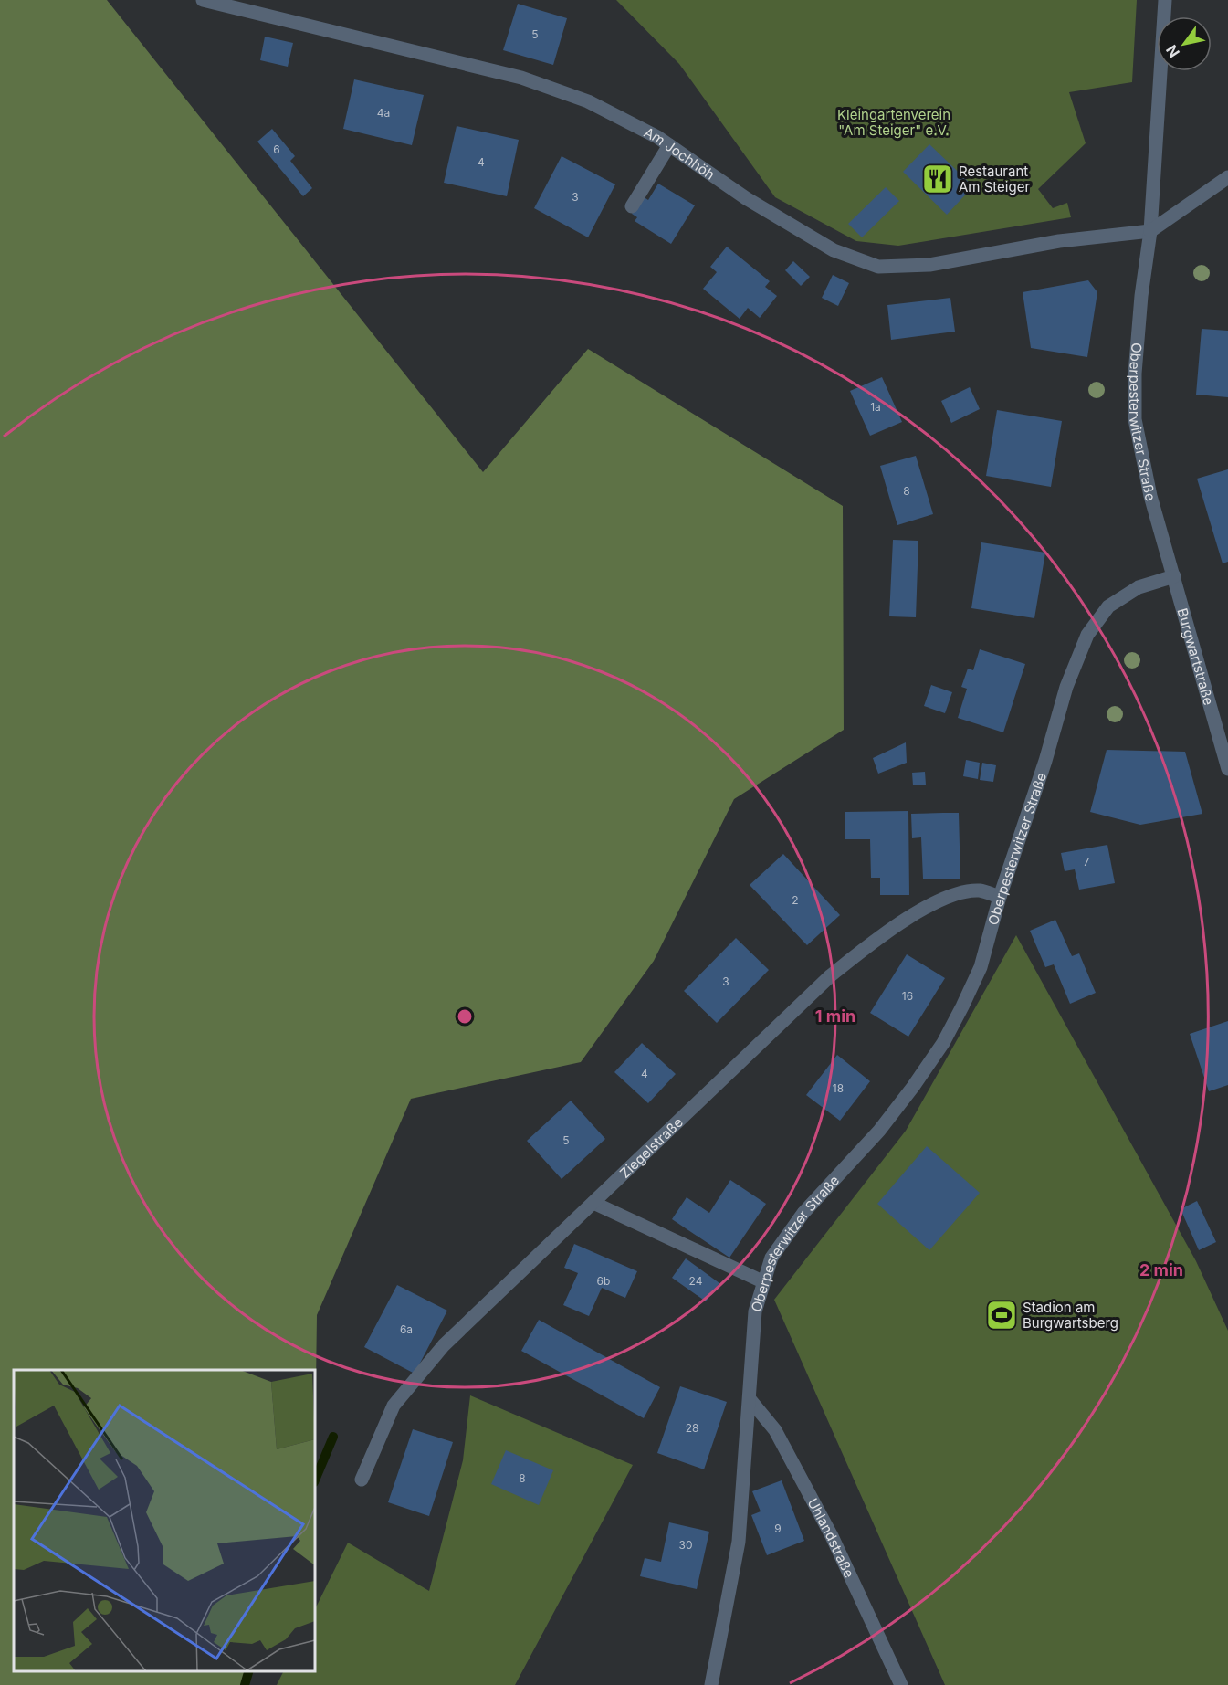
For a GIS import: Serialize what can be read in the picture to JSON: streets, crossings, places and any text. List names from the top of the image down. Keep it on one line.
{"streets":{"street":["Am Jochhöh","Oberpesterwitzer Straße","Burgwartstraße","Ziegelstraße","Uhlandstraße"]},"crossings":[["Am Jochhöh","Oberpesterwitzer Straße"],["Oberpesterwitzer Straße","Burgwartstraße"],["Oberpesterwitzer Straße","Ziegelstraße"],["Oberpesterwitzer Straße","Uhlandstraße"]],"parks":["Kleingartenverein \"Am Steiger\" e.V."],"places":{"restaurant":["Restaurant Am Steiger"],"sports":["Stadion am Burgwartsberg"]},"house_numbers":["5","4a","6","4","3","1a","8","7","2","3","16","4","18","5","6b","24","6a","28","8","9","30"],"north":"bottom left","rings":["1 min","2 min"]}
